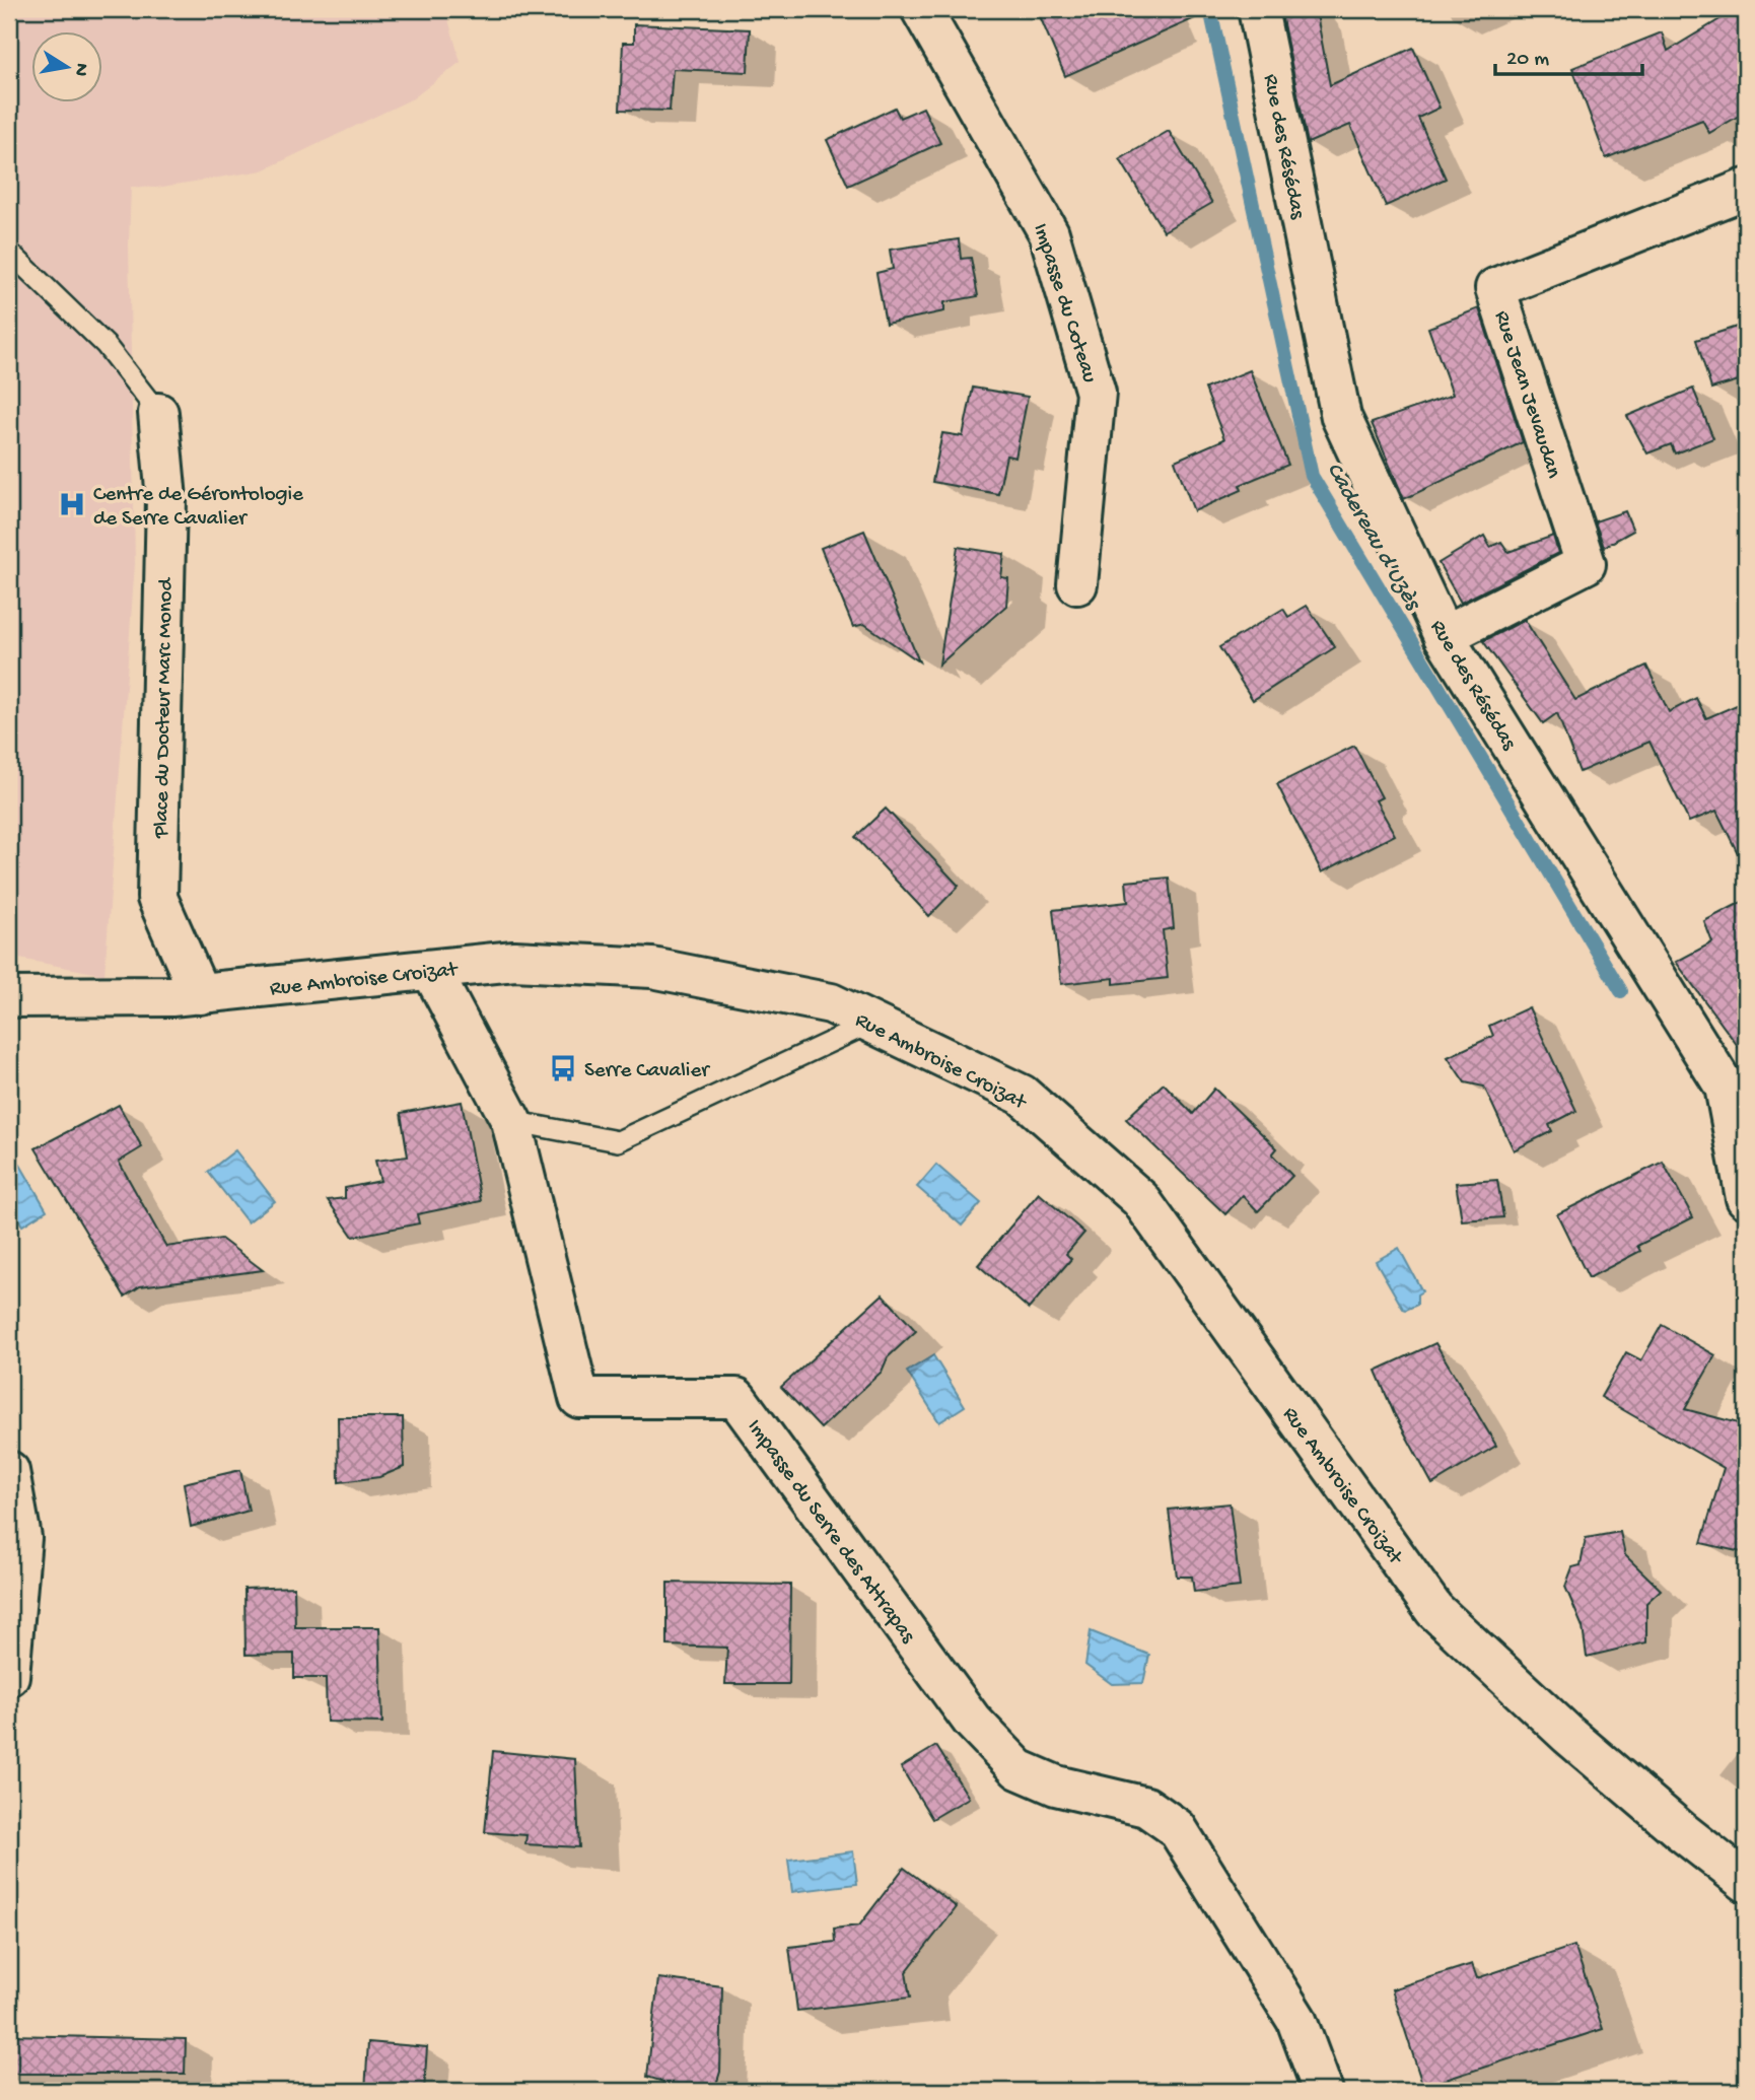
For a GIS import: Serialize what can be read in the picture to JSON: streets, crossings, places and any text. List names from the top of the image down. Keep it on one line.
{"streets":{"street":["Rue des Résédas","Impasse du Coteau","Rue Jean Jevaudan","Place du Docteur Marc Monod","Rue Ambroise Croizat","Impasse du Serre des Attrapas"]},"crossings":[["Rue des Résédas","Rue Jean Jevaudan"],["Place du Docteur Marc Monod","Rue Ambroise Croizat"],["Rue Ambroise Croizat","Impasse du Serre des Attrapas"]],"water":["Cadereau d'Uzès"],"places":{"hospital":["Centre de Gérontologie de Serre Cavalier"],"bus stop":["Serre Cavalier"]},"scale_bar":"20 m","north":"right"}
